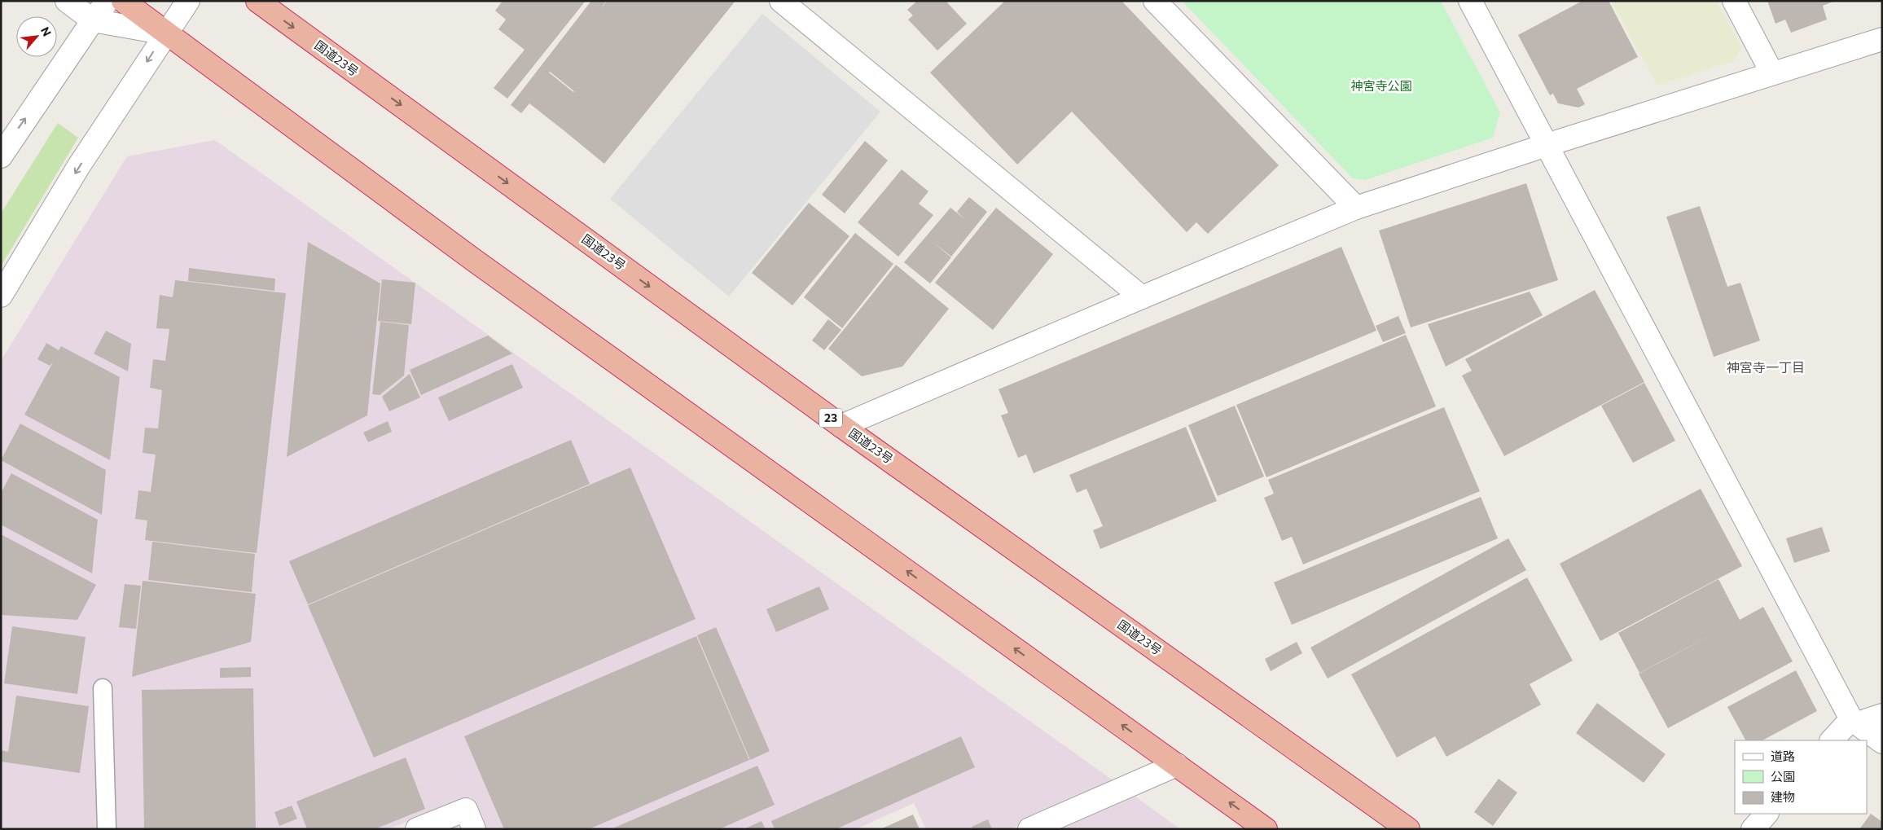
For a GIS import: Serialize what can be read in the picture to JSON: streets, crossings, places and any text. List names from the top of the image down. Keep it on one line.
{"streets":{"highway":["国道23号","23"]},"districts":["神宮寺一丁目"],"parks":["神宮寺公園"],"legend":["道路","公園","建物"],"north":"top right"}
